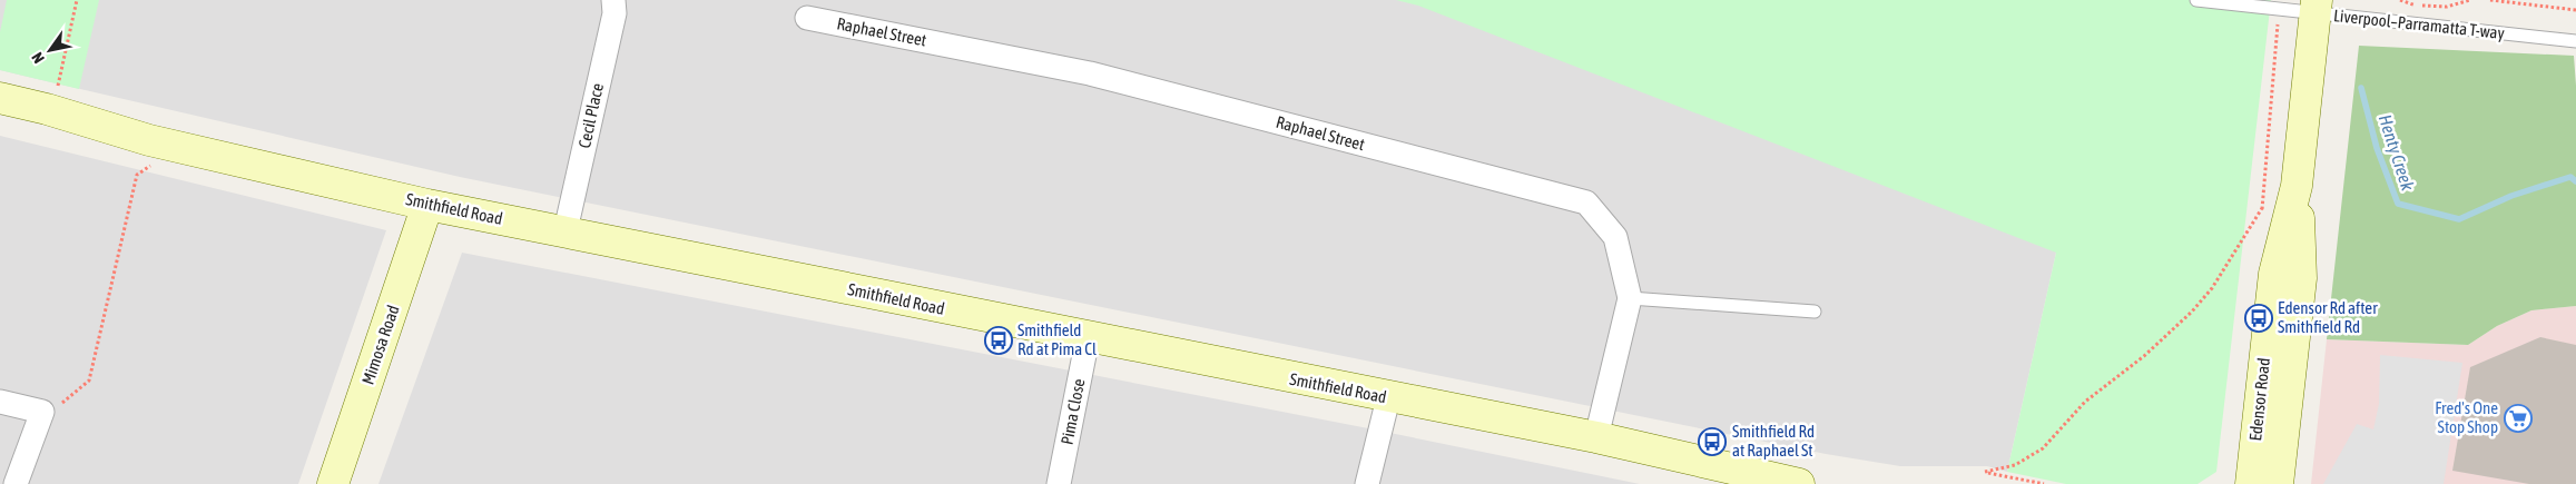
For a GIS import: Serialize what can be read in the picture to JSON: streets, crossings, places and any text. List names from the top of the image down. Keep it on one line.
{"streets":{"main road":["Smithfield Road","Mimosa Road","Edensor Road"],"street":["Raphael Street","Cecil Place","Pima Close"],"lane":["Liverpool–Parramatta T-way"]},"crossings":[["Liverpool–Parramatta T-way","Edensor Road"],["Raphael Street","Smithfield Road"],["Cecil Place","Smithfield Road"],["Smithfield Road","Mimosa Road"],["Smithfield Road","Pima Close"]],"water":["Henty Creek"],"places":{"bus stop":["Edensor Rd after Smithfield Rd","Smithfield Rd at Pima Cl","Smithfield Rd at Raphael St"],"supermarket":["Fred's One Stop Shop"]},"north":"bottom left"}
